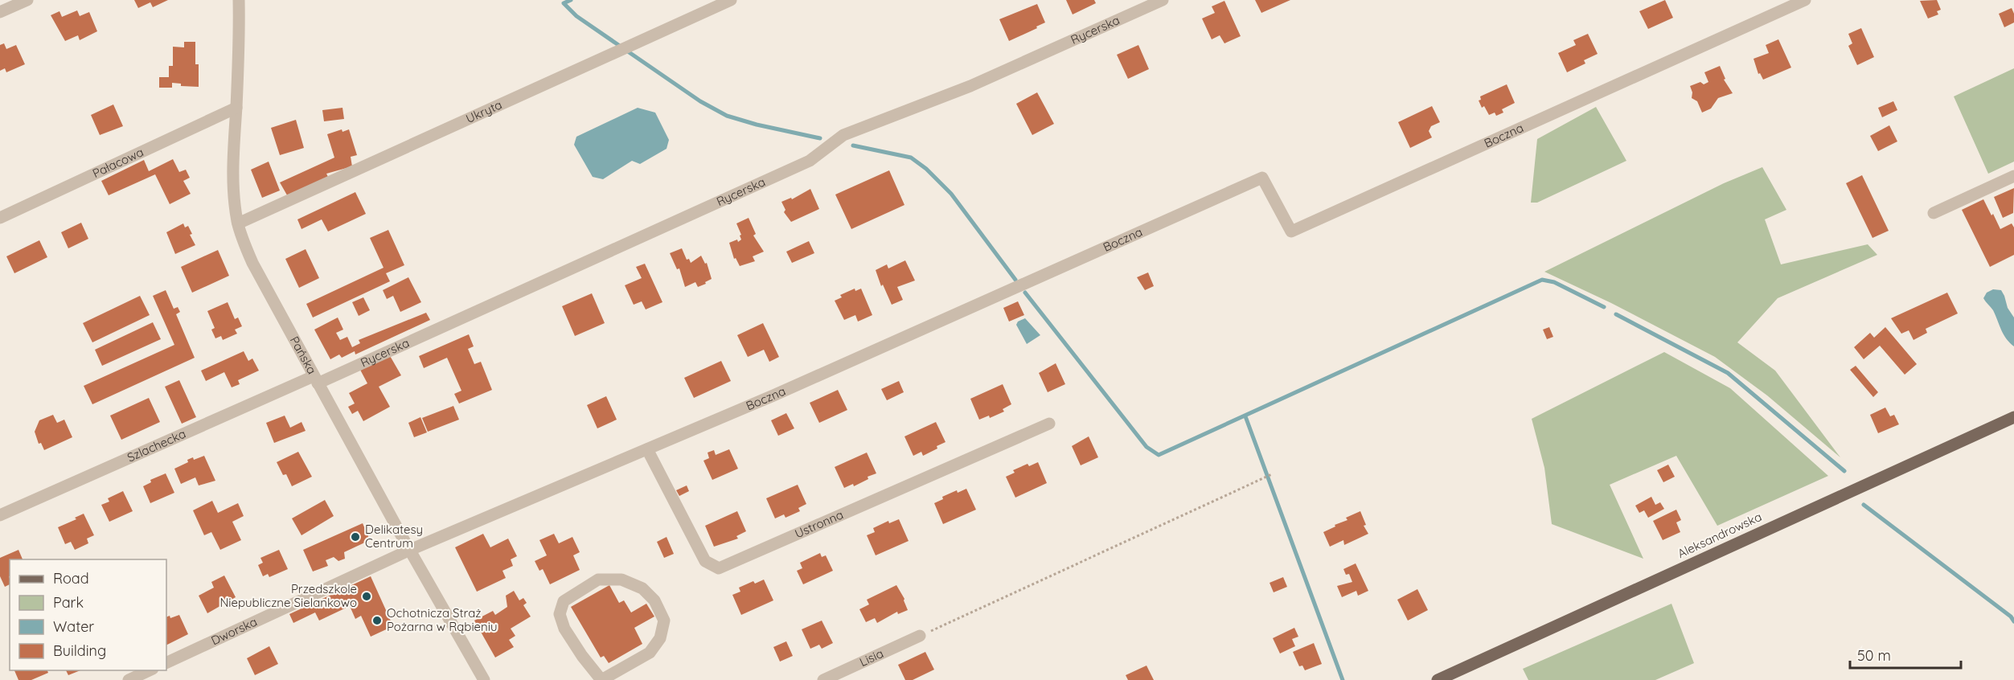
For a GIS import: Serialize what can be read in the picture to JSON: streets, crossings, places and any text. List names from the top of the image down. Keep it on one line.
{"streets":{"main road":["Aleksandrowska"],"street":["Rycerska","Ukryta","Boczna","Pałacowa","Pańska","Szlachecka","Ustronna","Dworska","Lisia"]},"crossings":[["Rycerska","Pańska"],["Rycerska","Szlachecka"],["Ukryta","Pańska"],["Boczna","Pańska"],["Boczna","Ustronna"],["Boczna","Dworska"],["Pałacowa","Pańska"],["Pańska","Szlachecka"],["Pańska","Dworska"]],"places":["Delikatesy Centrum","Przedszkole Niepubliczne Sielankowo","Ochotnicza Straż Pożarna w Rąbieniu"],"legend":["Road","Park","Water","Building"],"scale_bar":"50 m"}
